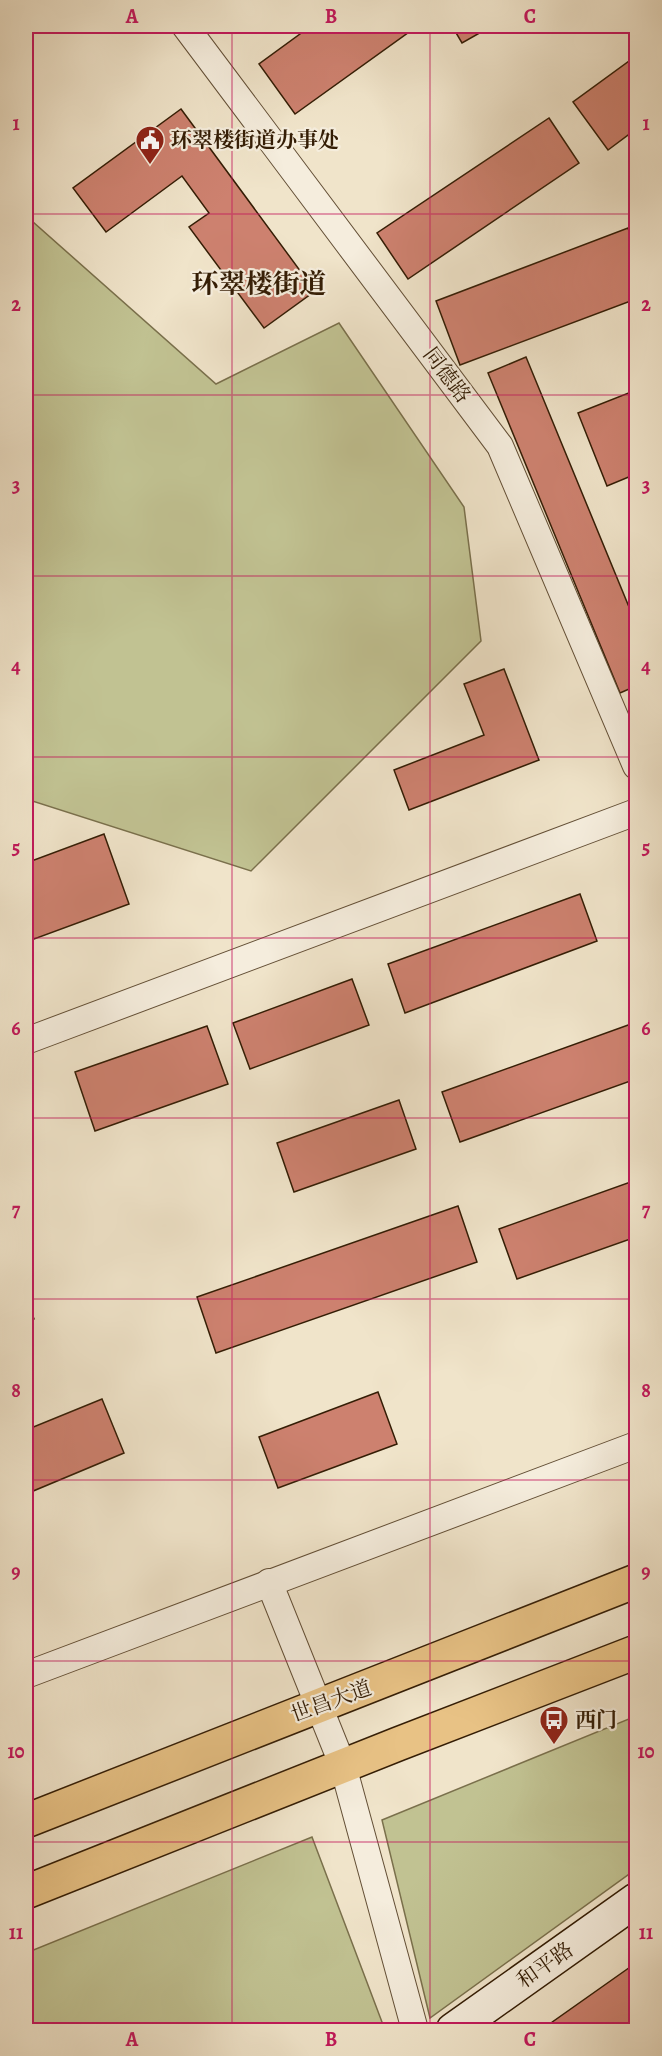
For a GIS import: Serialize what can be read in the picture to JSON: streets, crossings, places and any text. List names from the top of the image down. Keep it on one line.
{"streets":{"main road":["世昌大道"],"street":["同德路","和平路"]},"districts":["环翠楼街道"],"places":{"public building":["环翠楼街道办事处"],"bus stop":["西门"]},"grid":{"columns":["A","B","C"],"rows":["1","2","3","4","5","6","7","8","9","10","11"]}}
